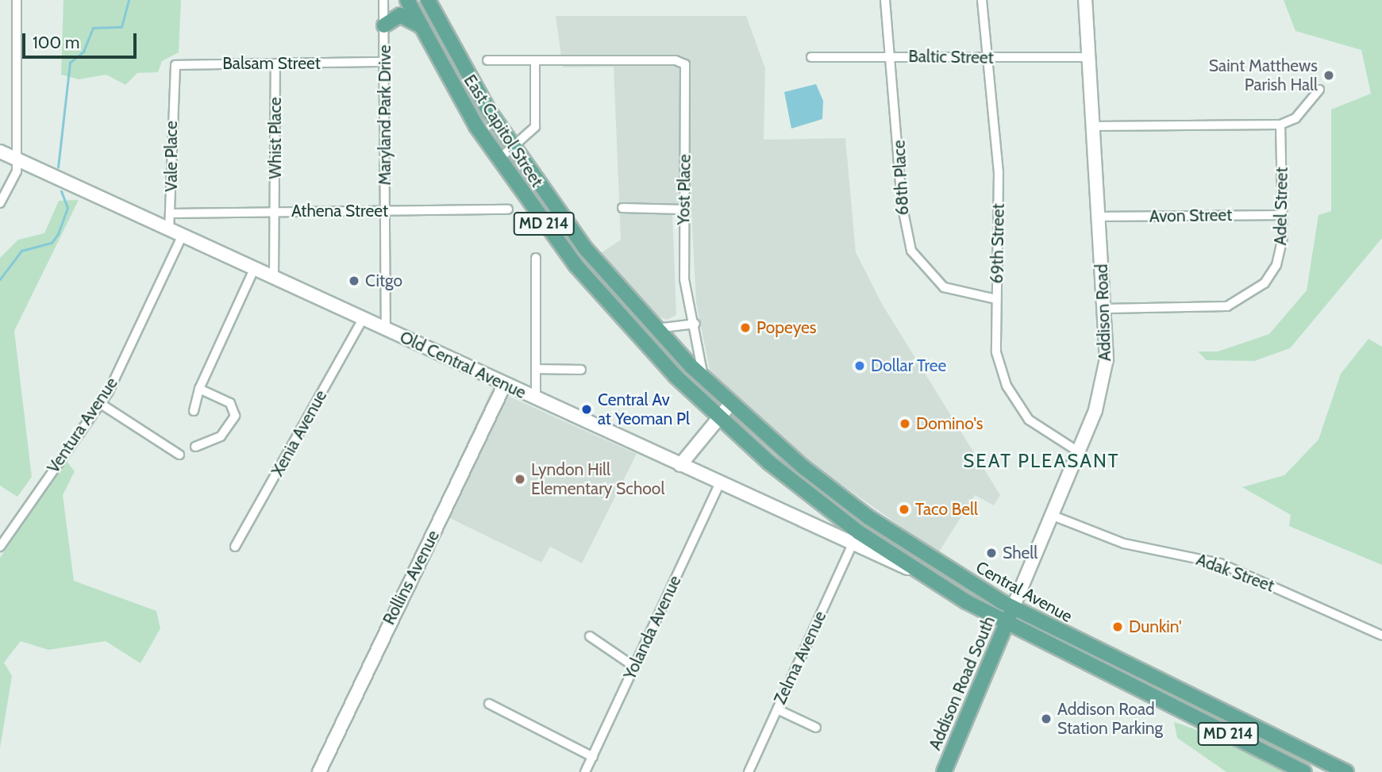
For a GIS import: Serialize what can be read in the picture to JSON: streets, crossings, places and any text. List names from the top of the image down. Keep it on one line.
{"streets":{"main road":["East Capitol Street","MD 214","Addison Road","Old Central Avenue","Rollins Avenue","Central Avenue","Addison Road South"],"street":["Baltic Street","Balsam Street","Maryland Park Drive","Whist Place","Vale Place","68th Place","Yost Place","Adel Street","Athena Street","Avon Street","69th Street","Ventura Avenue","Xenia Avenue","Adak Street","Yolanda Avenue","Zelma Avenue"]},"crossings":[["Baltic Street","68th Place"],["Baltic Street","69th Street"],["Baltic Street","Addison Road"],["Balsam Street","Maryland Park Drive"],["Balsam Street","Whist Place"],["Balsam Street","Vale Place"],["Maryland Park Drive","Athena Street"],["Maryland Park Drive","Old Central Avenue"],["East Capitol Street","Yost Place"],["East Capitol Street","Central Avenue"],["Whist Place","Athena Street"],["Whist Place","Old Central Avenue"],["Vale Place","Athena Street"],["Vale Place","Old Central Avenue"],["68th Place","69th Street"],["Adel Street","Avon Street"],["Adel Street","Addison Road"],["Avon Street","Addison Road"],["69th Street","Addison Road"],["Addison Road","Adak Street"],["Addison Road","Central Avenue"],["Addison Road","Addison Road South"],["Old Central Avenue","Ventura Avenue"],["Old Central Avenue","Xenia Avenue"],["Old Central Avenue","Rollins Avenue"],["Old Central Avenue","Central Avenue"],["Old Central Avenue","Yolanda Avenue"],["Old Central Avenue","Zelma Avenue"],["Central Avenue","Addison Road South"]],"districts":["SEAT PLEASANT"],"places":["Saint Matthews Parish Hall","Citgo","Popeyes","Dollar Tree","Central Av at Yeoman Pl","Domino's","Lyndon Hill Elementary School","Taco Bell","Shell","Dunkin'","Addison Road Station Parking"],"scale_bar":"100 m"}
